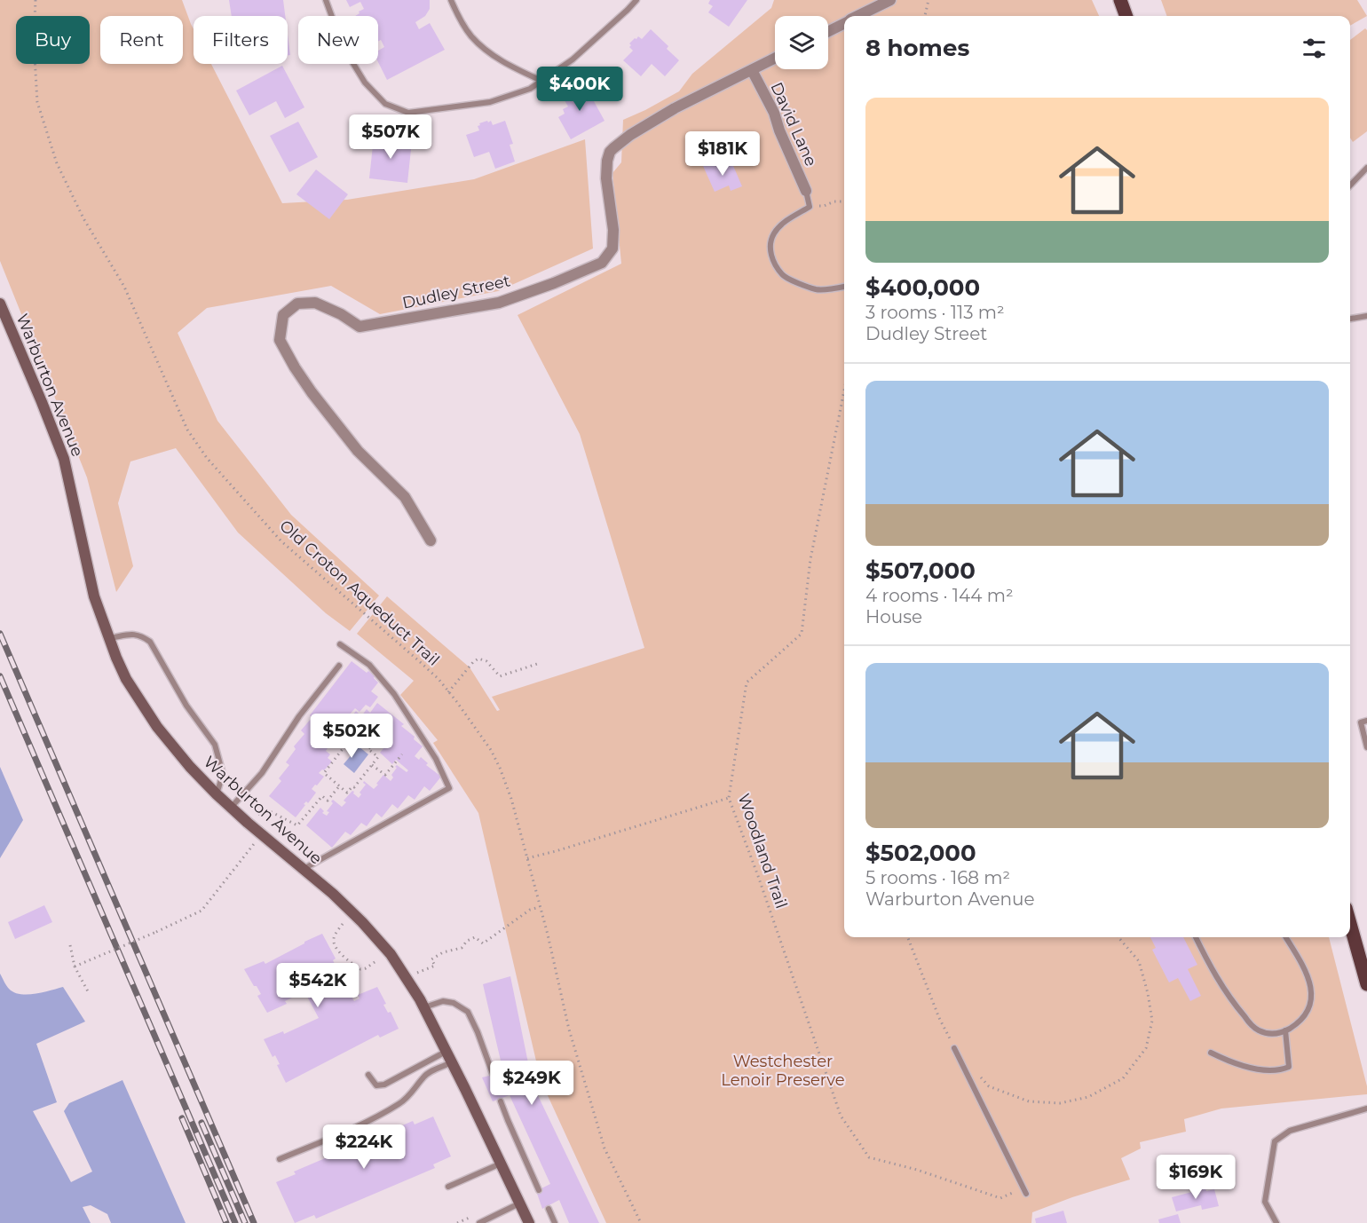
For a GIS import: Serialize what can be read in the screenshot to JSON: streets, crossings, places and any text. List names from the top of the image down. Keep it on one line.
{"streets":{"street":["David Lane","Dudley Street","Warburton Avenue"],"path":["Old Croton Aqueduct Trail","Woodland Trail"]},"crossings":[["David Lane","Dudley Street"]],"parks":["Westchester Lenoir Preserve"],"page":{"chip":["Buy","Rent","Filters","New"],"heading":"8 homes","price":["$400K","$507K","$181K","$502K","$542K","$249K","$224K","$169K"],"list":[{"name":"$400,000","note":"3 rooms · 113 m² · Dudley Street"},{"name":"$507,000","note":"4 rooms · 144 m² · House"},{"name":"$502,000","note":"5 rooms · 168 m² · Warburton Avenue"}]}}
